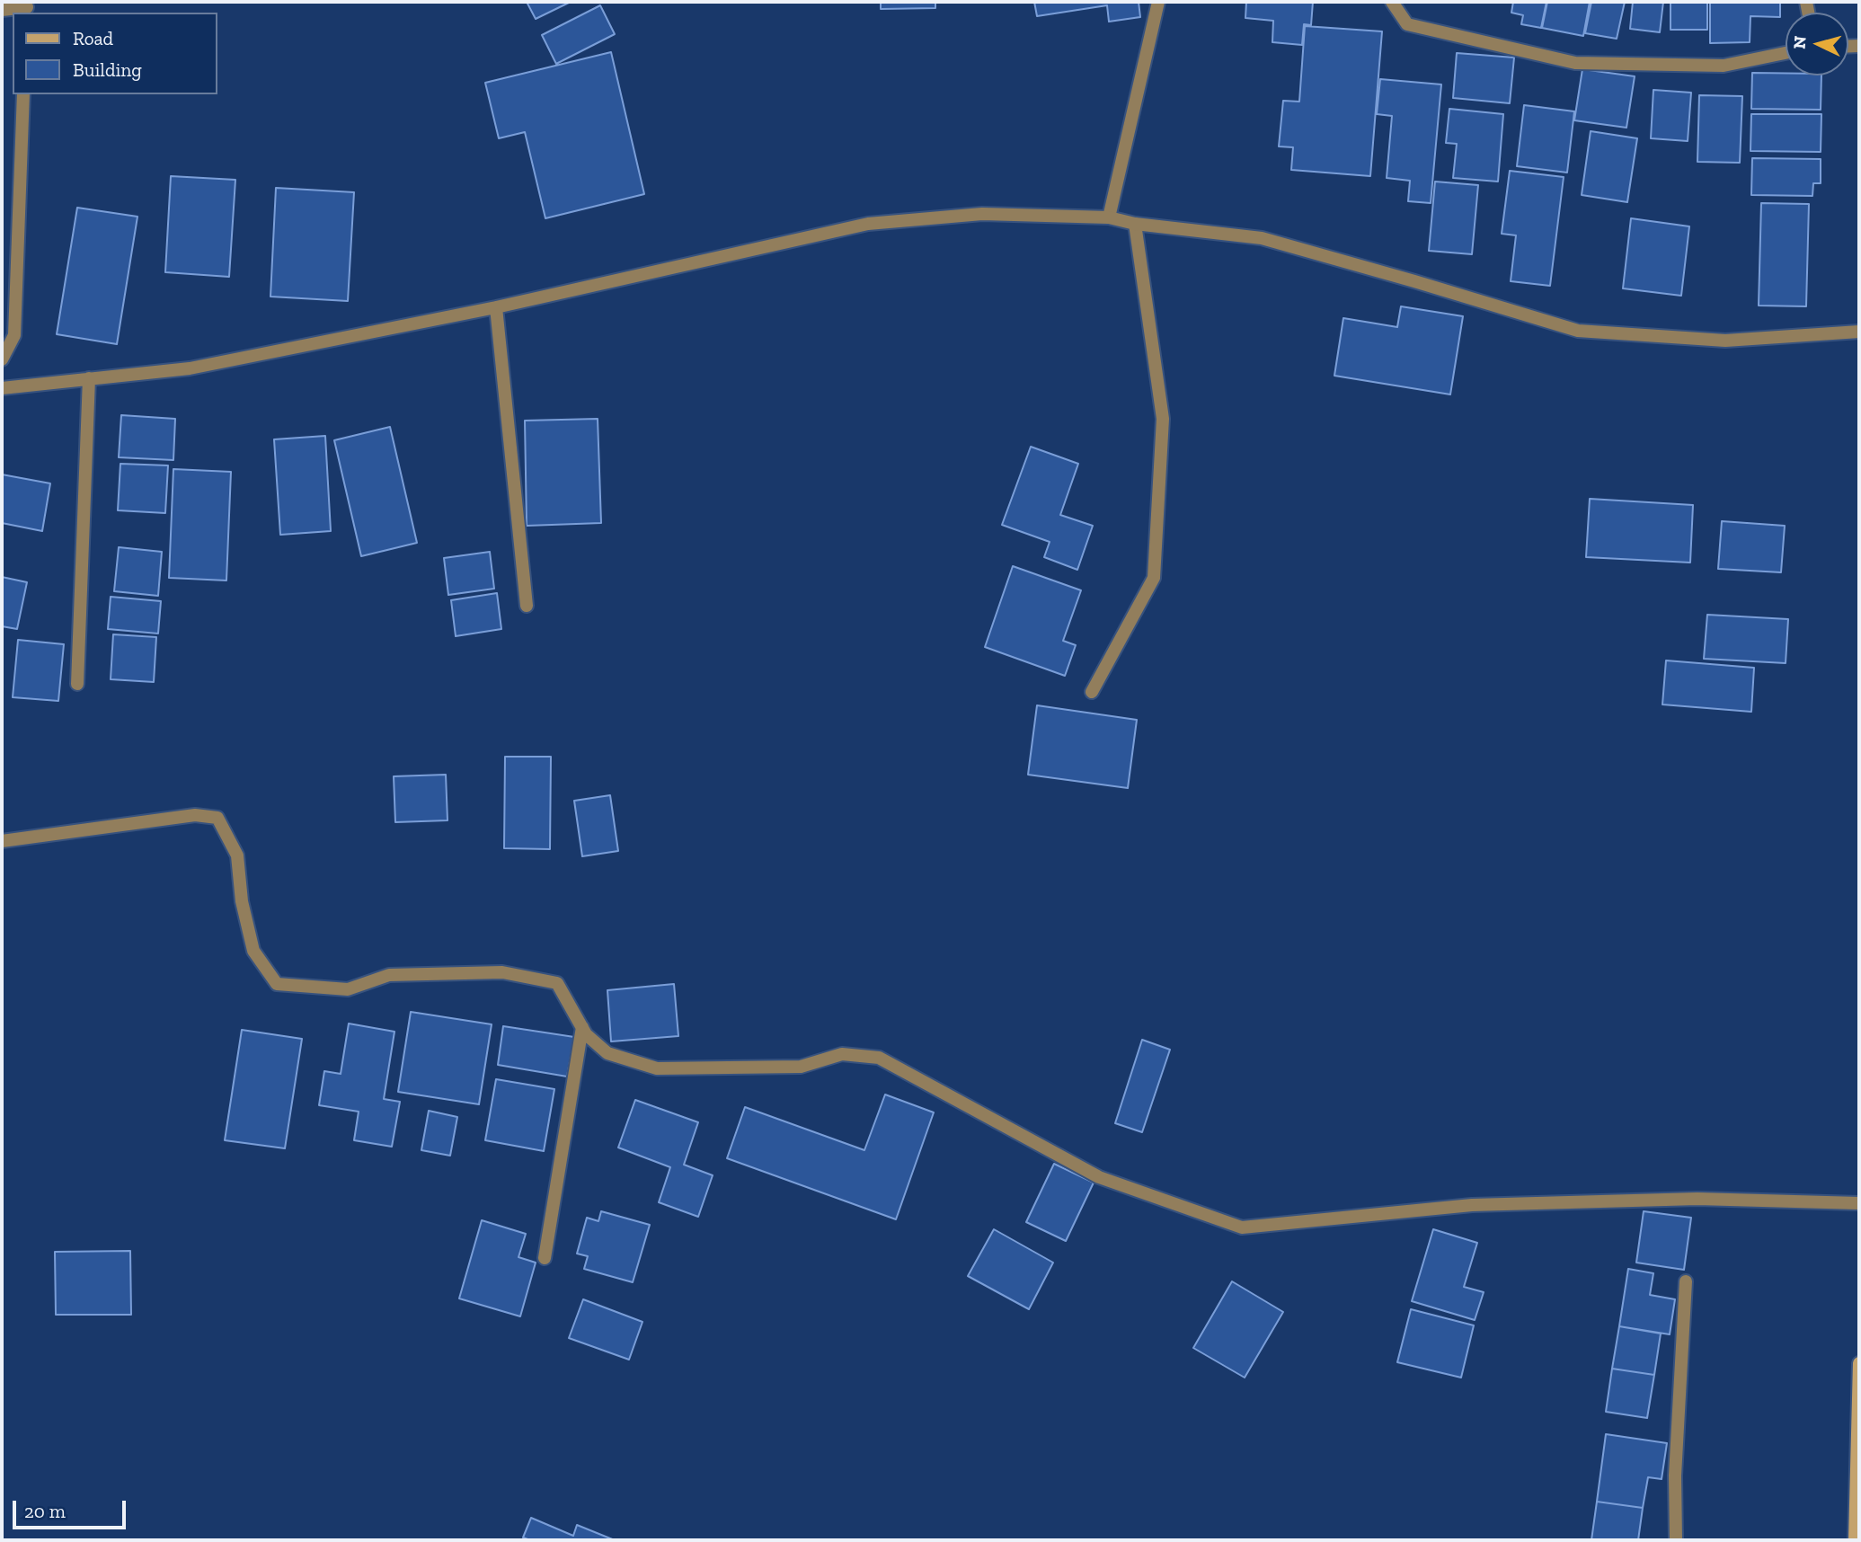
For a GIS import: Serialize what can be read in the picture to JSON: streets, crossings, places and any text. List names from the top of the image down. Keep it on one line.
{"legend":["Road","Building"],"scale_bar":"20 m","north":"left"}
